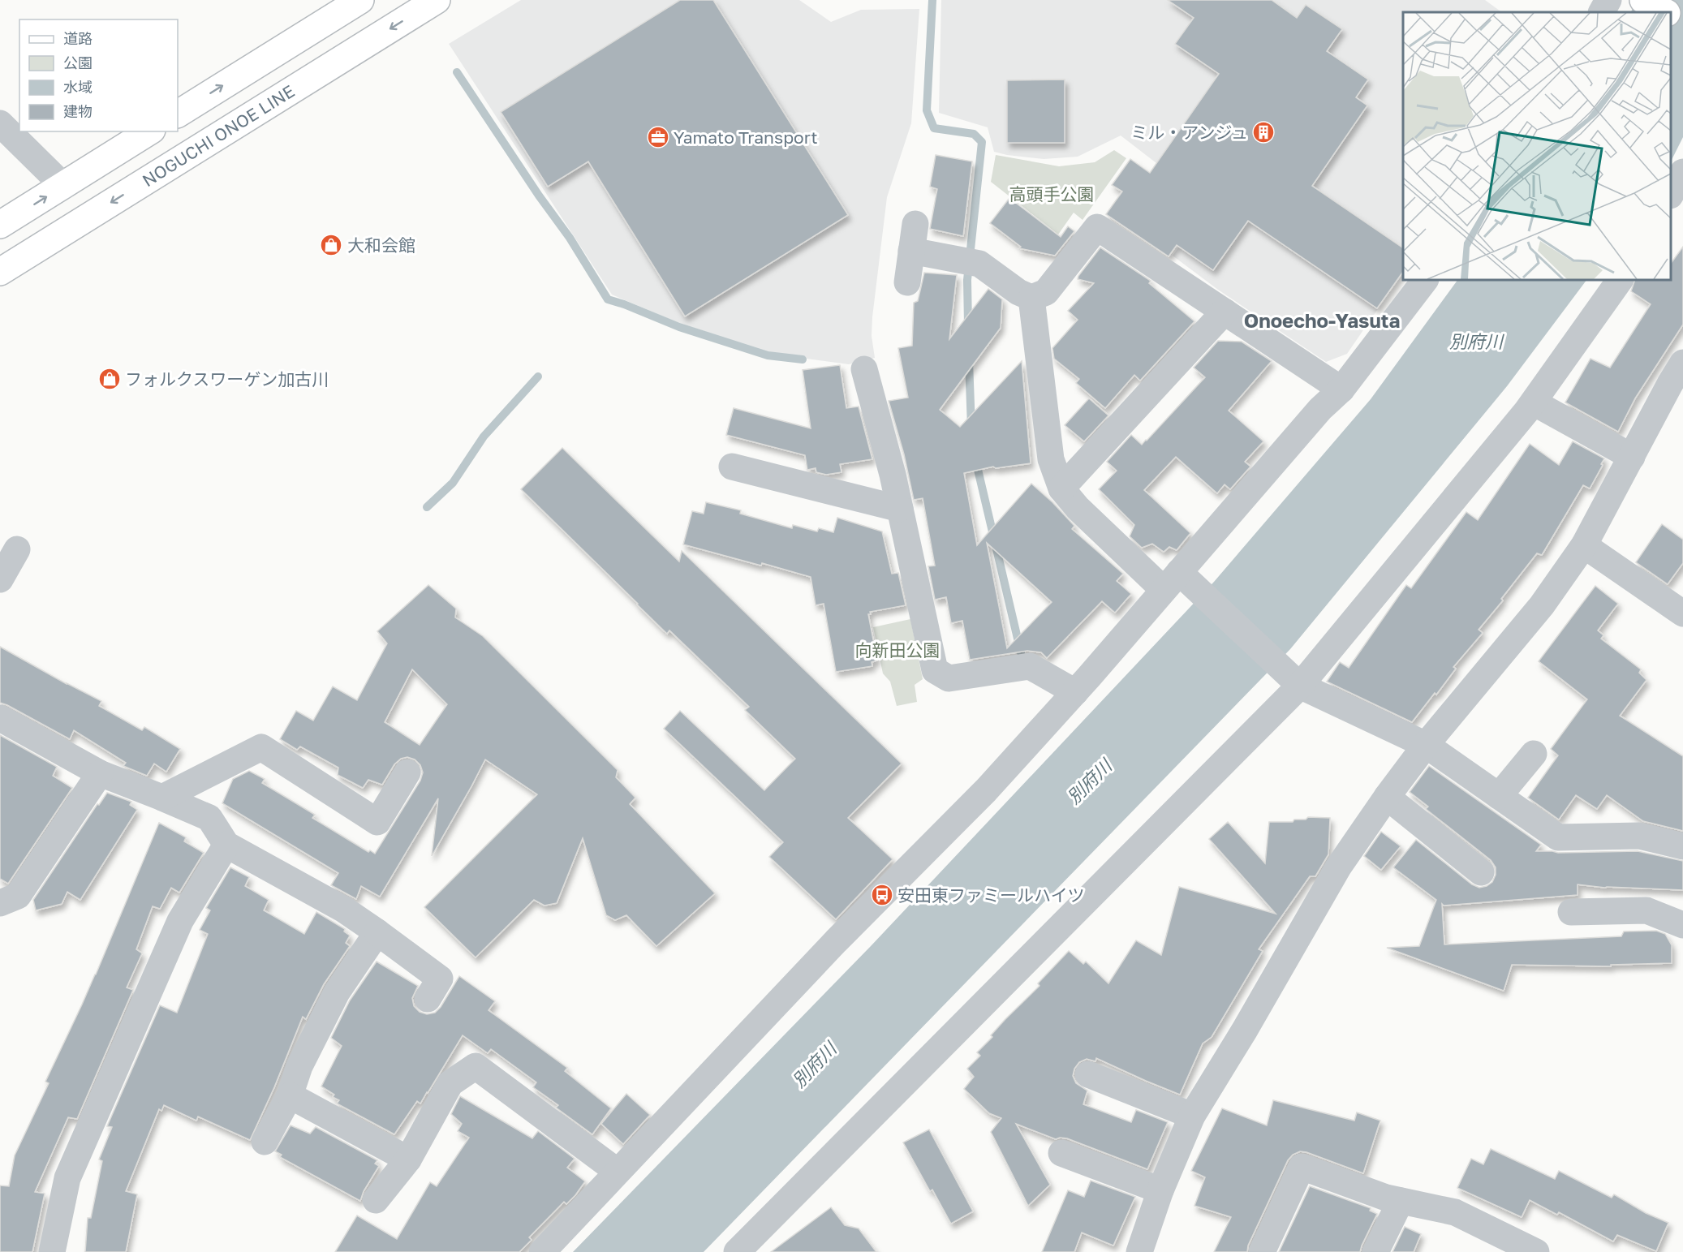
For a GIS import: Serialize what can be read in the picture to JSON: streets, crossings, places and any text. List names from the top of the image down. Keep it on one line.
{"streets":{"main road":["NOGUCHI ONOE LINE"]},"districts":["Onoecho-Yasuta"],"water":["別府川"],"parks":["高頭手公園","向新田公園"],"places":{"building":["ミル・アンジュ"],"office":["Yamato Transport"],"shop":["大和会館","フォルクスワーゲン加古川"],"bus stop":["安田東ファミールハイツ"]},"legend":["道路","公園","水域","建物"]}
